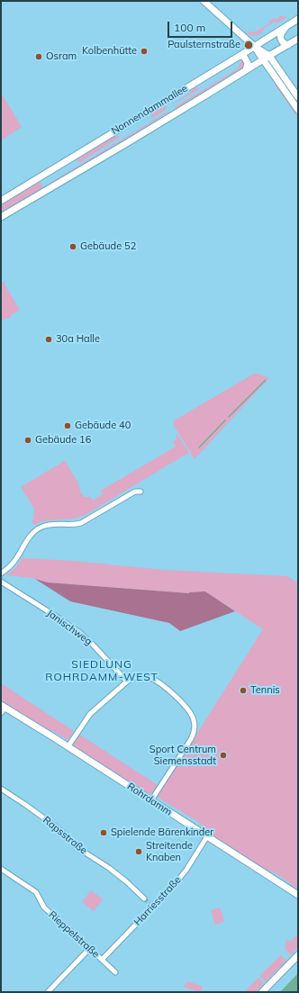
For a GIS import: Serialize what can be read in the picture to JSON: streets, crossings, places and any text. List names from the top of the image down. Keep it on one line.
{"streets":{"main road":["Nonnendammallee","Rohrdamm"],"street":["Janischweg","Rapsstraße","Harriesstraße","Rieppelstraße"]},"crossings":[["Rohrdamm","Harriesstraße"],["Harriesstraße","Rieppelstraße"]],"districts":["SIEDLUNG ROHRDAMM-WEST"],"places":["Paulsternstraße","Kolbenhütte","Osram","Gebäude 52","30a Halle","Gebäude 40","Gebäude 16","Tennis","Sport Centrum Siemensstadt","Spielende Bärenkinder","Streitende Knaben"],"scale_bar":"100 m"}
